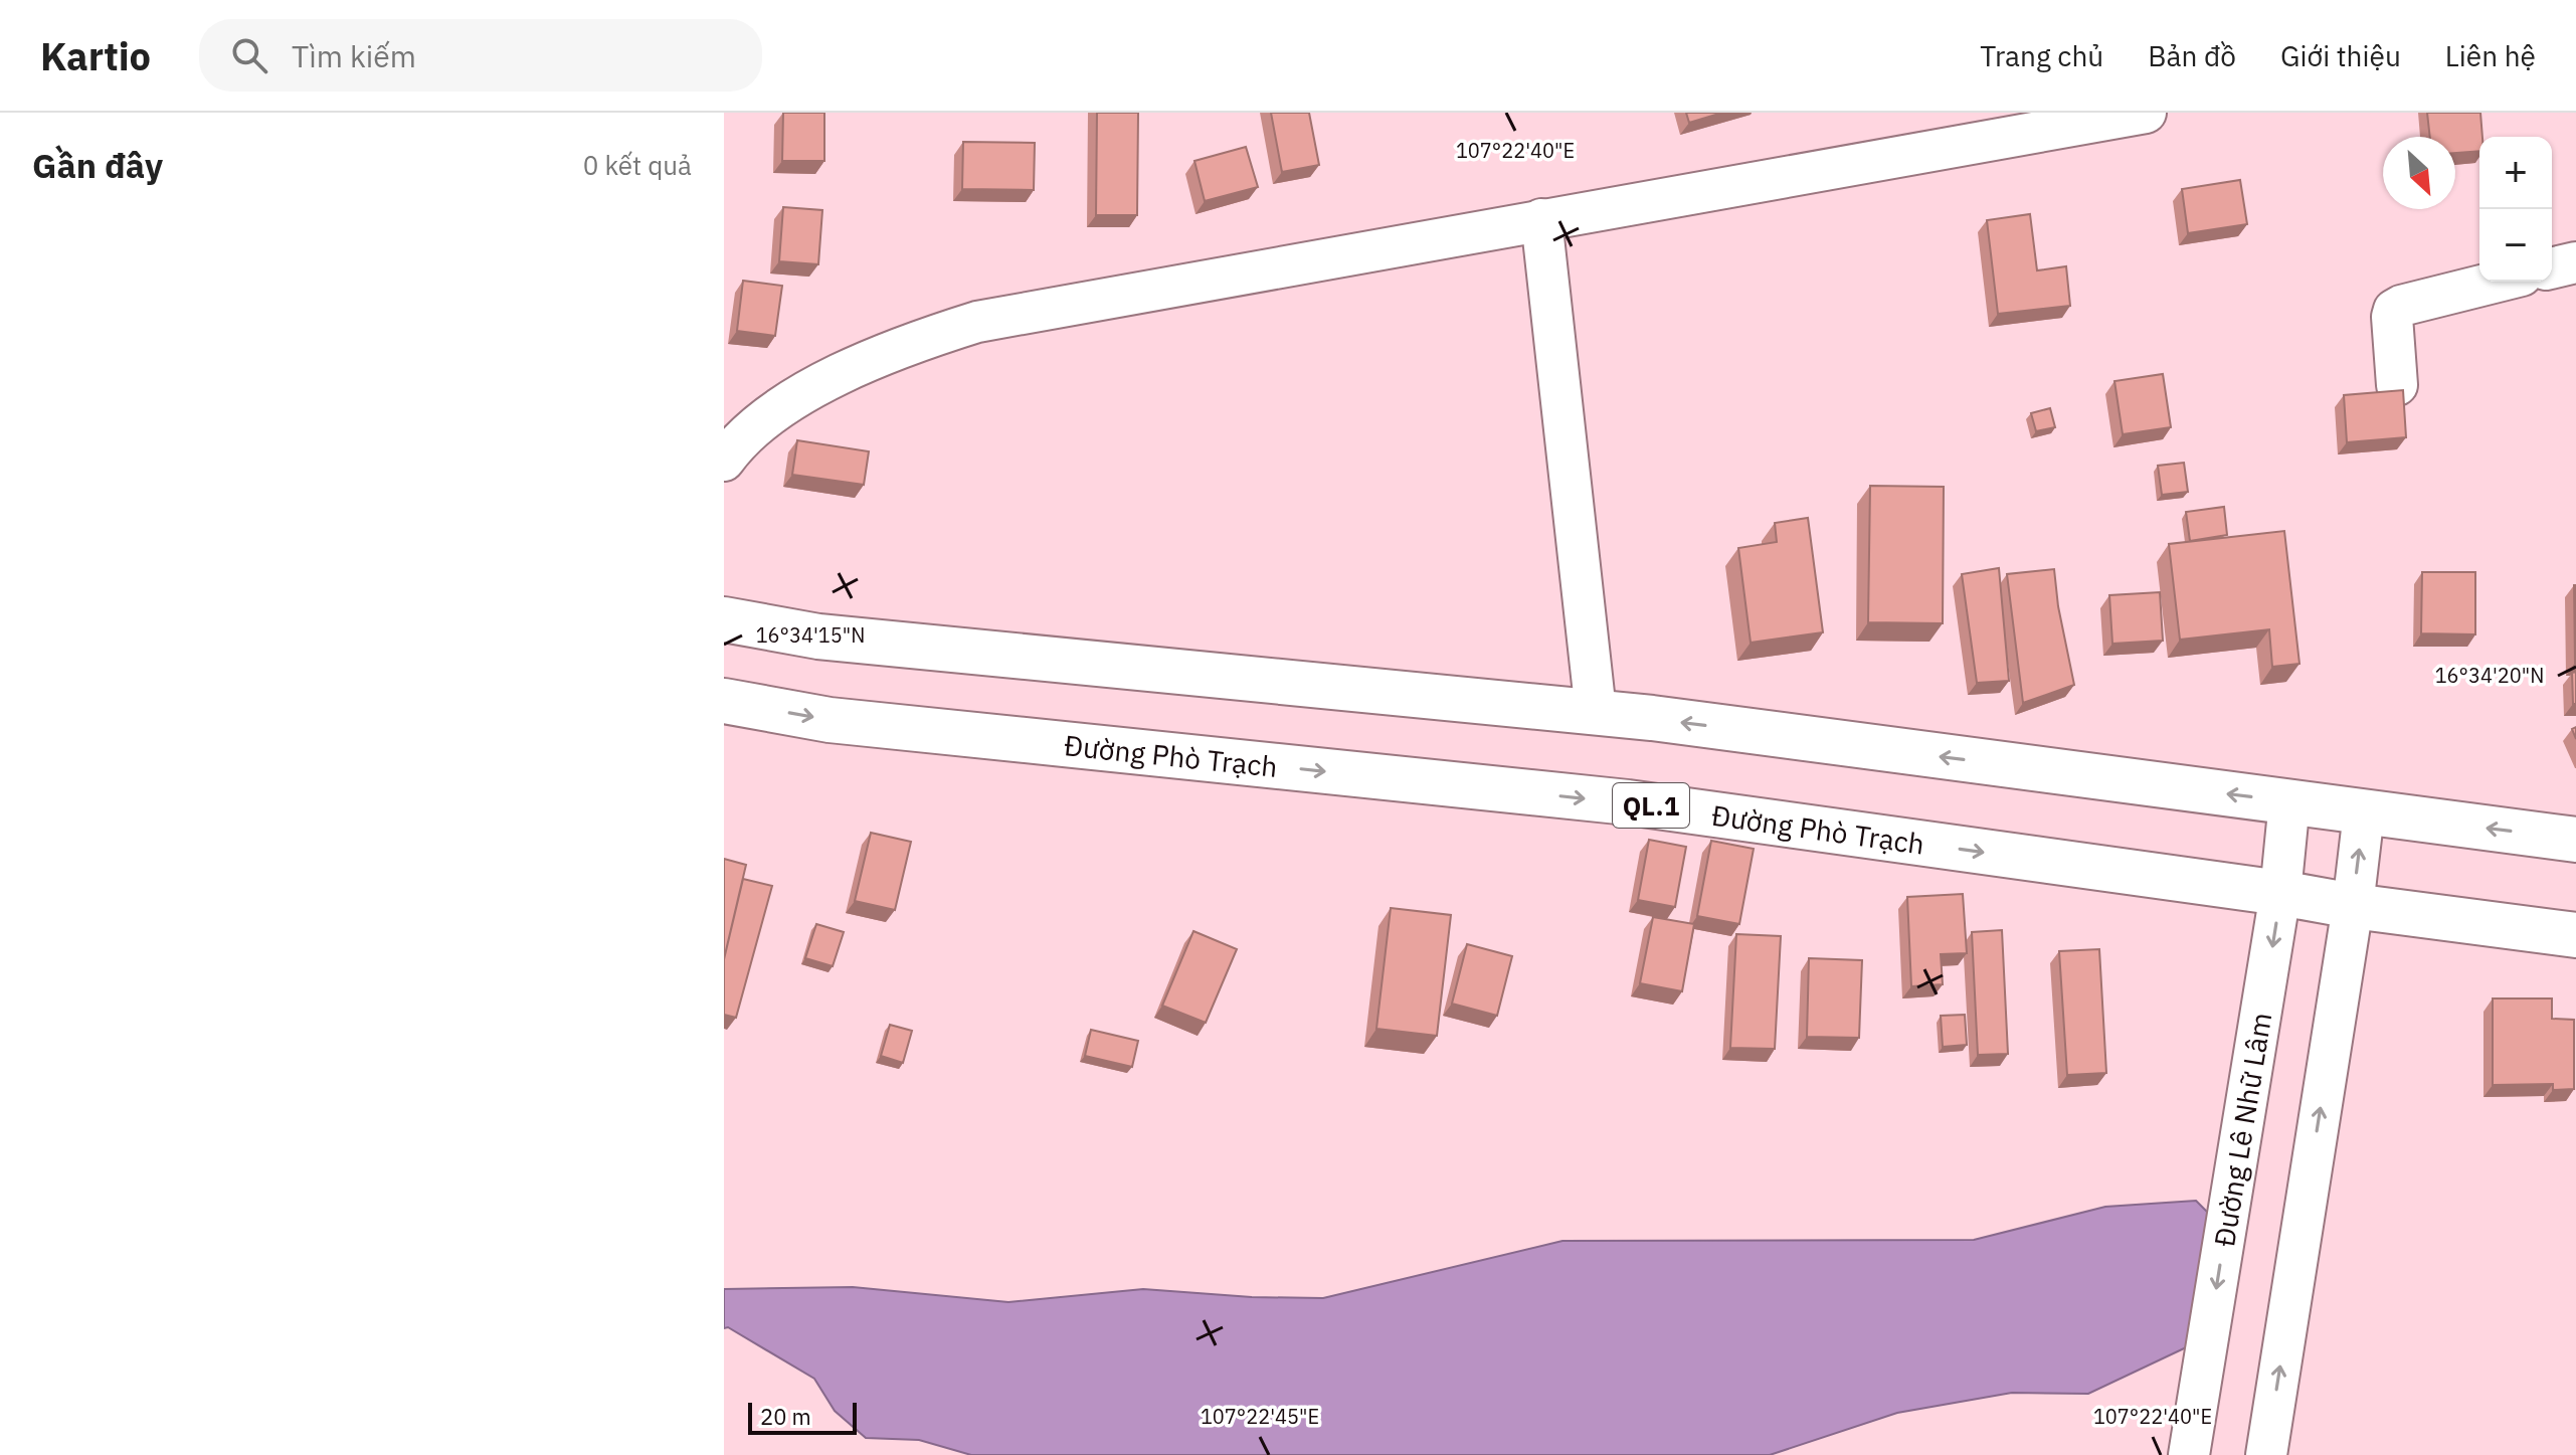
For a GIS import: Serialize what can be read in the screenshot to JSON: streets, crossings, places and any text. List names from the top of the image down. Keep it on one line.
{"streets":{"highway":["Đường Phò Trạch","QL.1"],"street":["Đường Lê Nhữ Lâm"]},"crossings":[["Đường Phò Trạch","Đường Lê Nhữ Lâm"]],"scale_bar":"20 m","north":"bottom right","page":{"header":"Kartio","search":"Tìm kiếm","nav":["Trang chủ","Bản đồ","Giới thiệu","Liên hệ"],"heading":["Gần đây","0 kết quả"],"map_buttons":["+","−"],"scale":"20 m"},"coordinates":["107°22'40\"E","16°34'15\"N","16°34'20\"N","107°22'45\"E"]}
